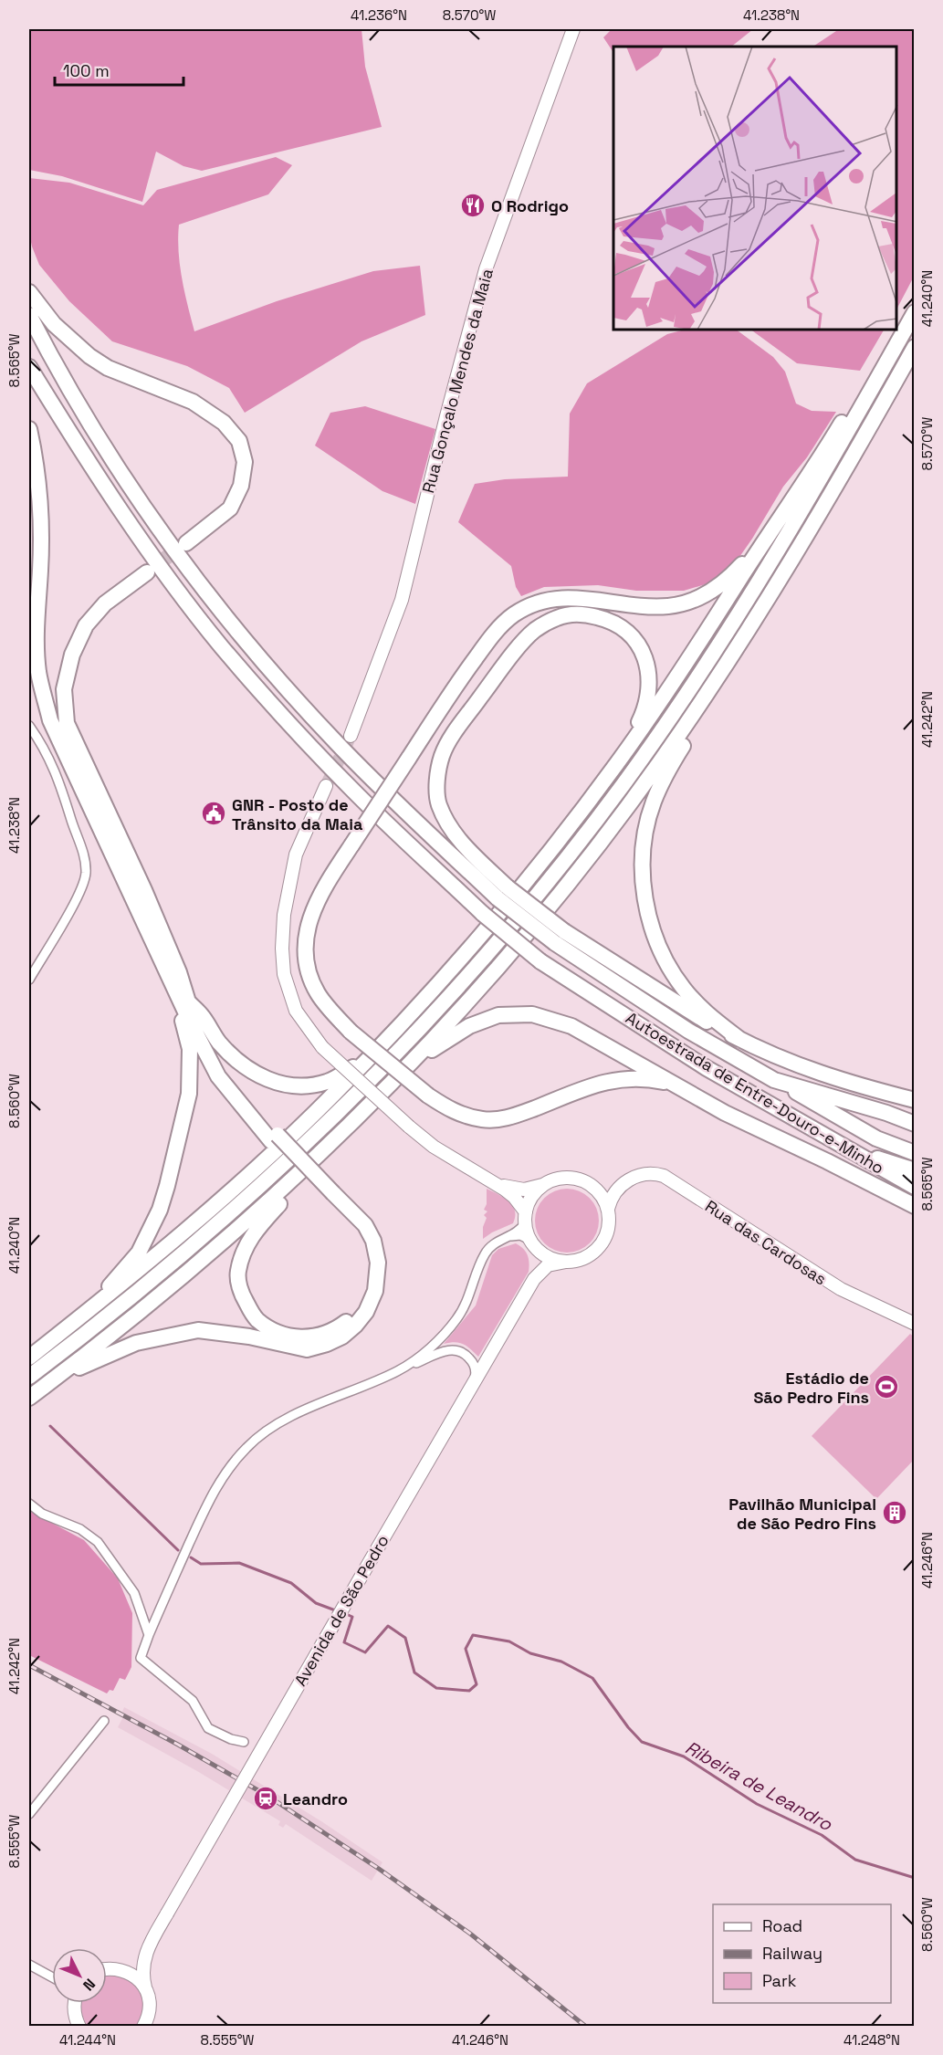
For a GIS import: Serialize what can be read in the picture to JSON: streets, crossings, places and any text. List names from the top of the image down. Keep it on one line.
{"streets":{"highway":["Autoestrada de Entre-Douro-e-Minho"],"street":["Rua Gonçalo Mendes da Maia","Rua das Cardosas","Avenida de São Pedro"]},"crossings":[["Rua das Cardosas","Avenida de São Pedro"]],"water":["Ribeira de Leandro"],"places":{"restaurant":["O Rodrigo"],"public building":["GNR - Posto de Trânsito da Maia"],"sports":["Estádio de São Pedro Fins"],"building":["Pavilhão Municipal de São Pedro Fins"],"station":["Leandro"]},"legend":["Road","Railway","Park"],"scale_bar":"100 m","north":"bottom right","coordinates":["41.236°N","8.570°W","41.238°N","41.240°N","8.565°W","41.242°N","8.560°W","41.246°N","8.555°W","41.244°N","41.248°N"]}
